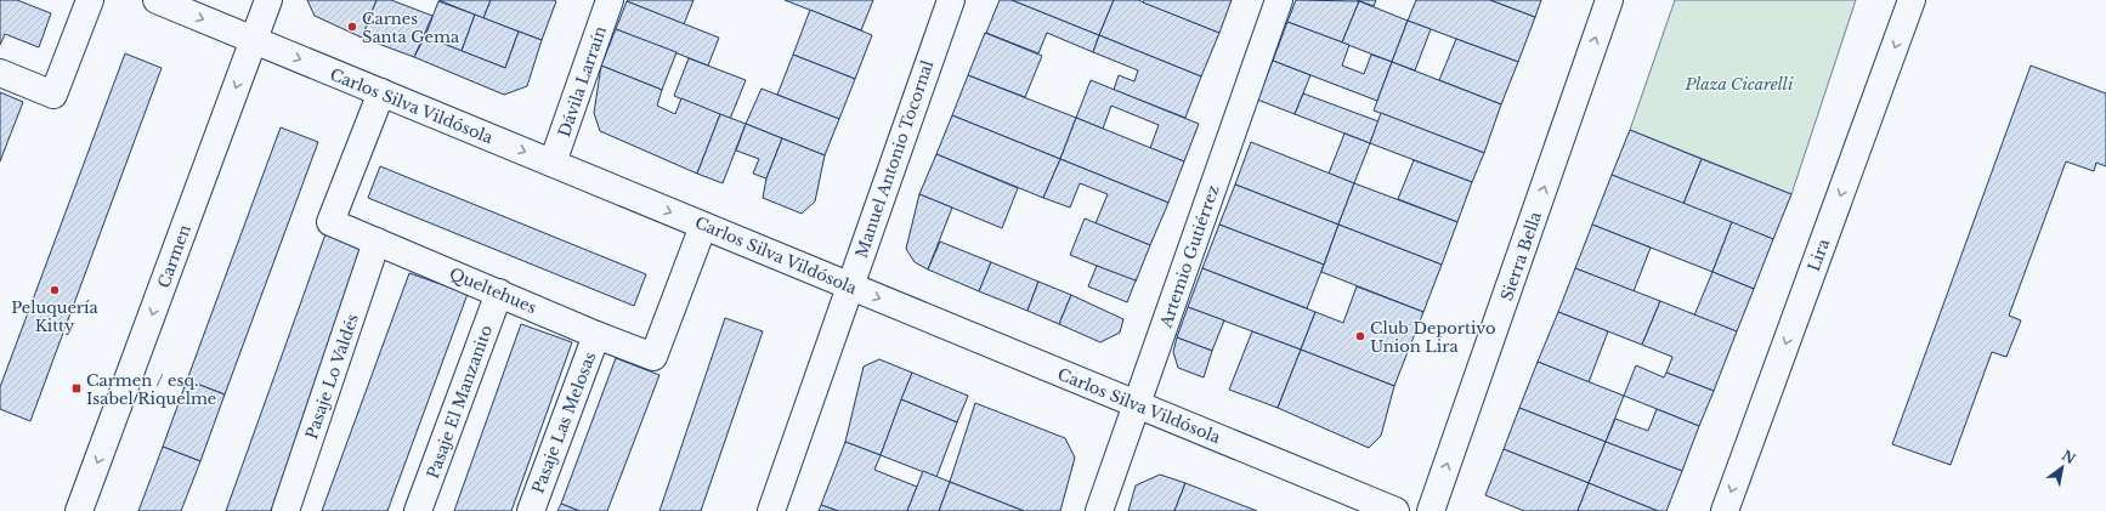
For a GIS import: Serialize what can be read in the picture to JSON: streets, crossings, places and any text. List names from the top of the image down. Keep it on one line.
{"streets":{"street":["Dávila Larraín","Carlos Silva Vildósola","Manuel Antonio Tocornal","Lira","Carmen","Artemio Gutiérrez","Sierra Bella","Queltehues","Pasaje Lo Valdés","Pasaje El Manzanito","Pasaje Las Melosas"]},"crossings":[["Dávila Larraín","Carlos Silva Vildósola"],["Carlos Silva Vildósola","Manuel Antonio Tocornal"],["Carlos Silva Vildósola","Carmen"],["Carlos Silva Vildósola","Artemio Gutiérrez"],["Carlos Silva Vildósola","Queltehues"],["Queltehues","Pasaje Lo Valdés"],["Queltehues","Pasaje El Manzanito"],["Queltehues","Pasaje Las Melosas"]],"one_way":["Carlos Silva Vildósola","Lira","Carmen","Sierra Bella"],"parks":["Plaza Cicarelli"],"places":{"other":["Carnes Santa Gema","Peluquería Kitty","Club Deportivo Union Lira"],"transit":["Carmen / esq. Isabel Riquelme"]},"north":"top right"}
